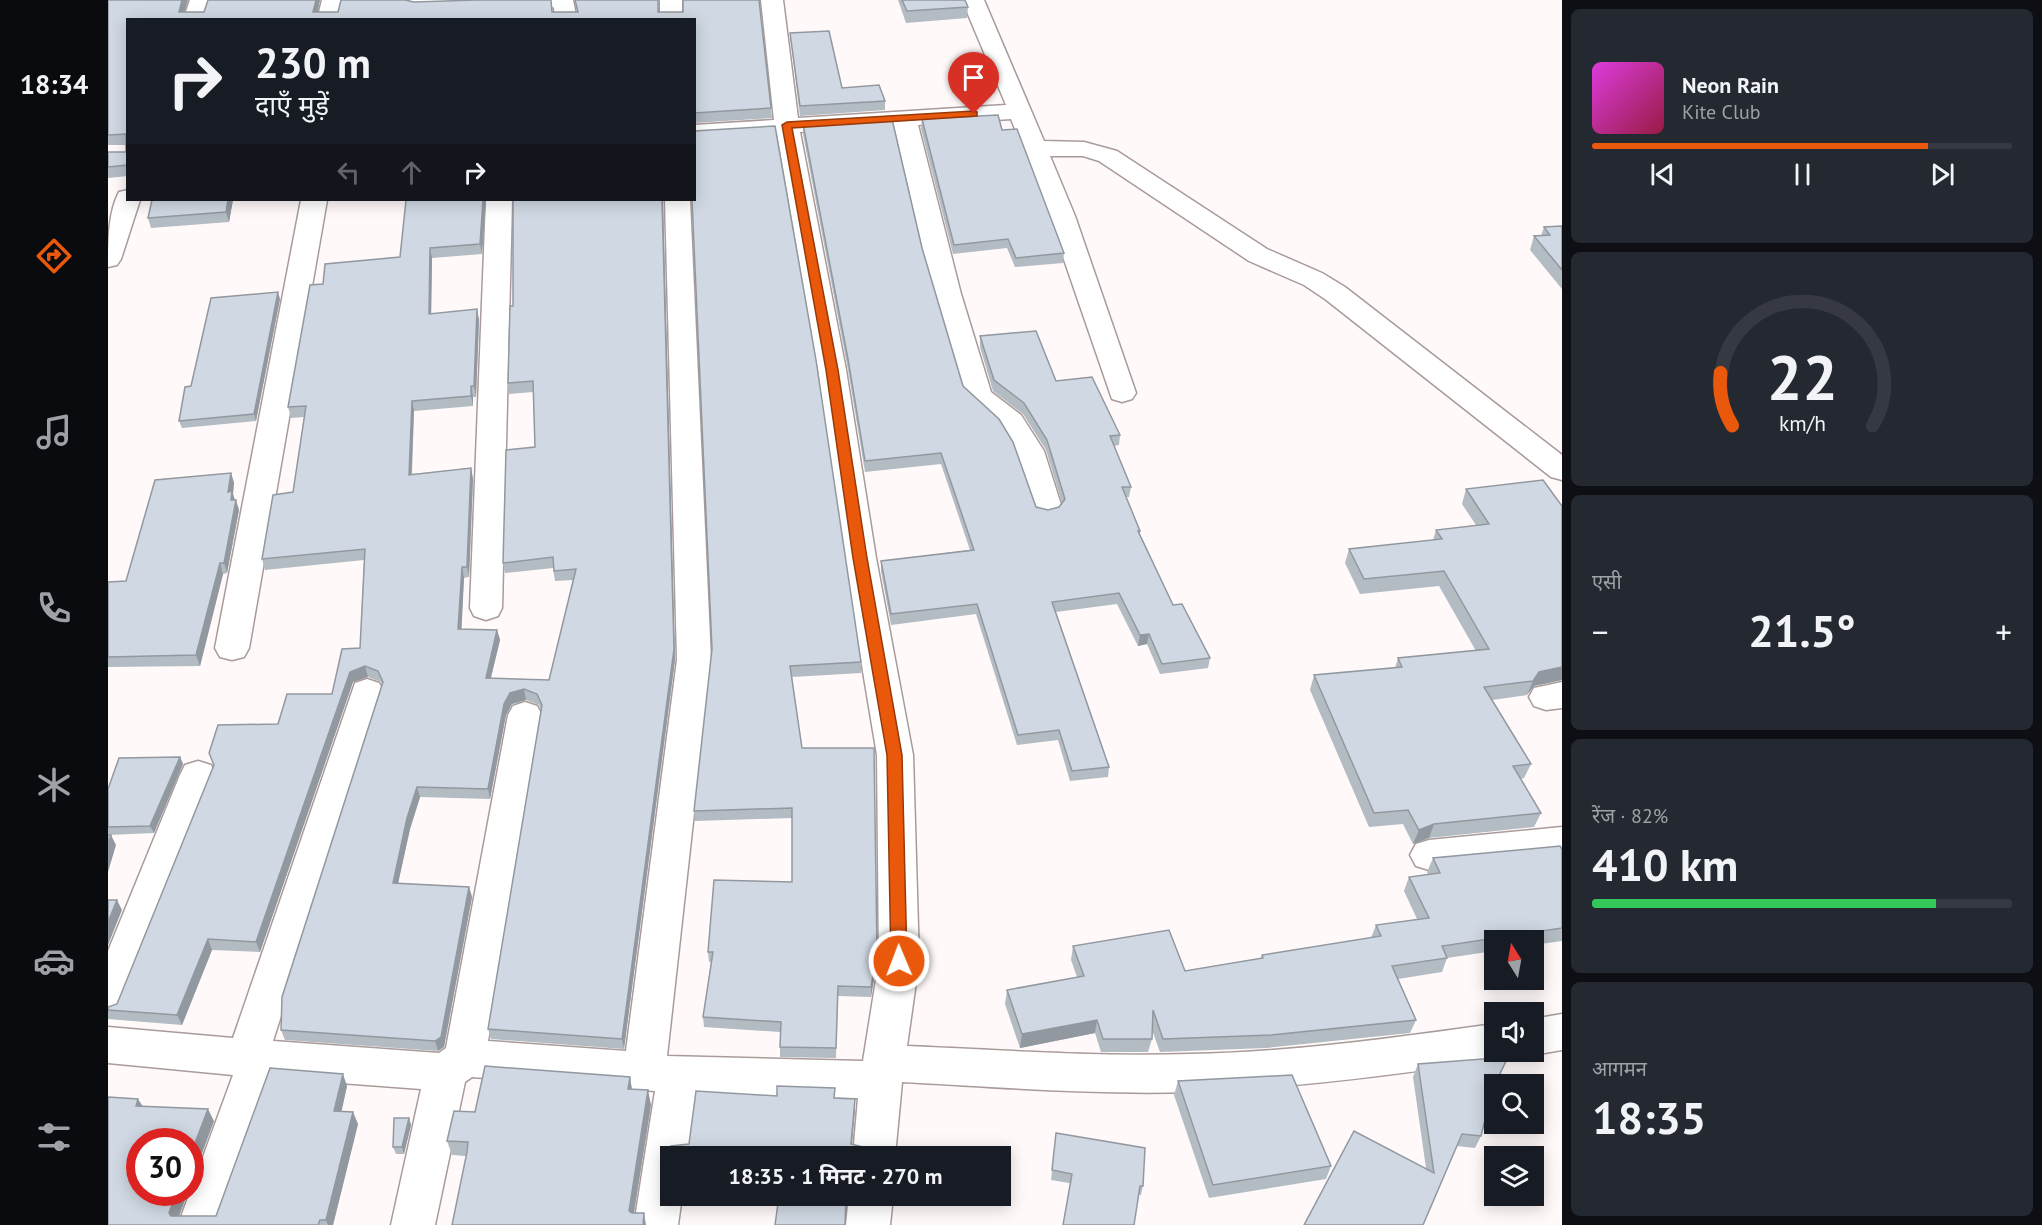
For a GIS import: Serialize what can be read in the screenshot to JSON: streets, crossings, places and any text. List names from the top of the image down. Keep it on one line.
{"north":"top","page":{"tabs":"18:34","turn":["230 m","दाएँ मुड़ें"],"song":["Neon Rain","Kite Club"],"tile":["एसी",["रेंज · 82%","410 km"],["आगमन","18:35"]],"heat":["−","21.5°","+"],"limit":"30","trip":"18:35 · 1 मिनट · 270 m","gauge":["22","km/h"]}}
